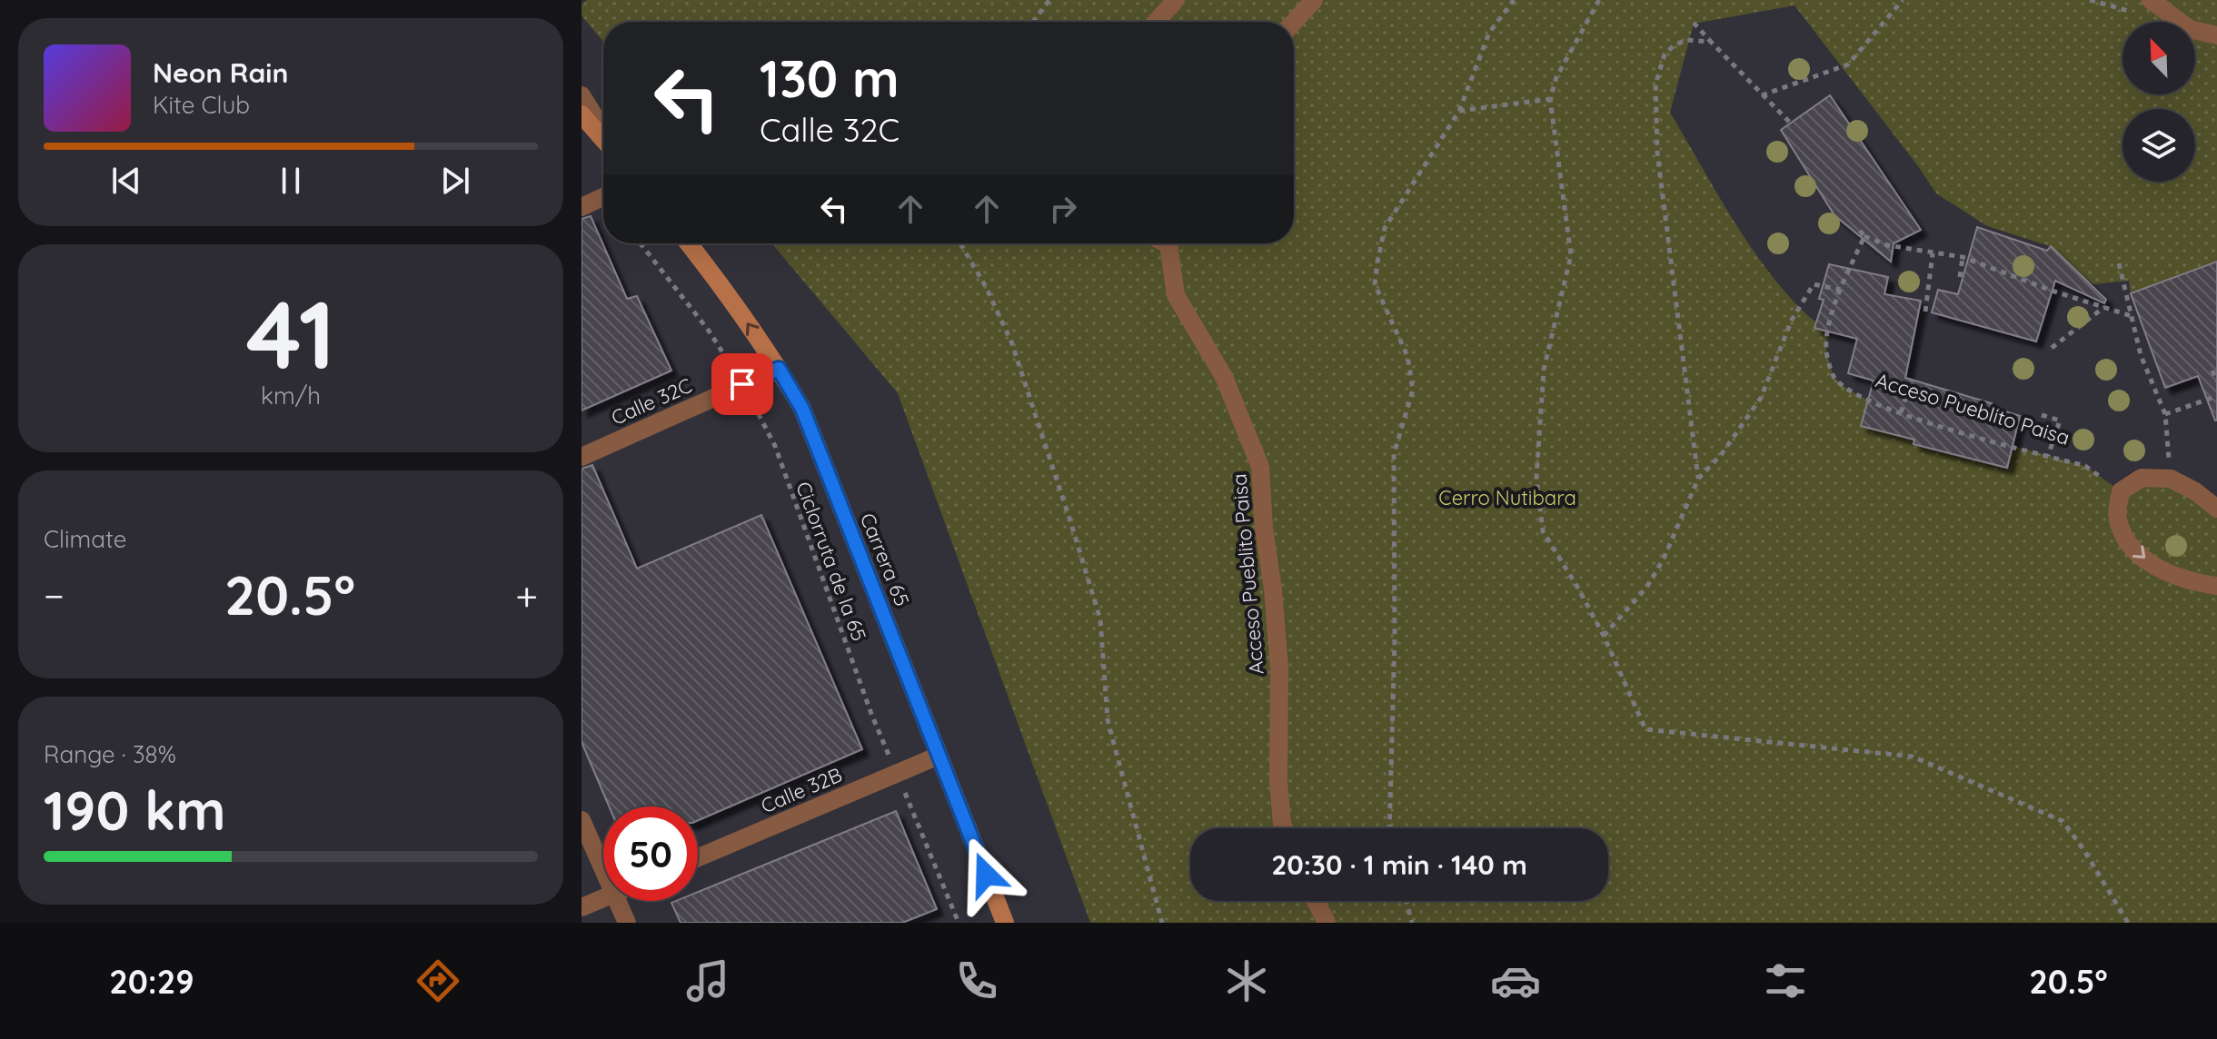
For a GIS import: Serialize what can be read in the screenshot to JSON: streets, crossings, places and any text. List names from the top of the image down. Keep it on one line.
{"streets":{"main road":["Carrera 65"],"street":["Calle 32C","Acceso Pueblito Paisa","Calle 32B"],"path":["Ciclorruta de la 65"]},"crossings":[["Calle 32C","Carrera 65"],["Calle 32C","Ciclorruta de la 65"],["Carrera 65","Calle 32B"],["Ciclorruta de la 65","Calle 32B"]],"parks":["Cerro Nutibara"],"north":"top left","page":{"turn":["130 m","Calle 32C"],"song":["Neon Rain","Kite Club"],"tile":[["41","km/h"],"Climate",["Range · 38%","190 km"]],"heat":["−","20.5°","+"],"limit":"50","trip":"20:30 · 1 min · 140 m","tabs":["20:29","20.5°"]}}
